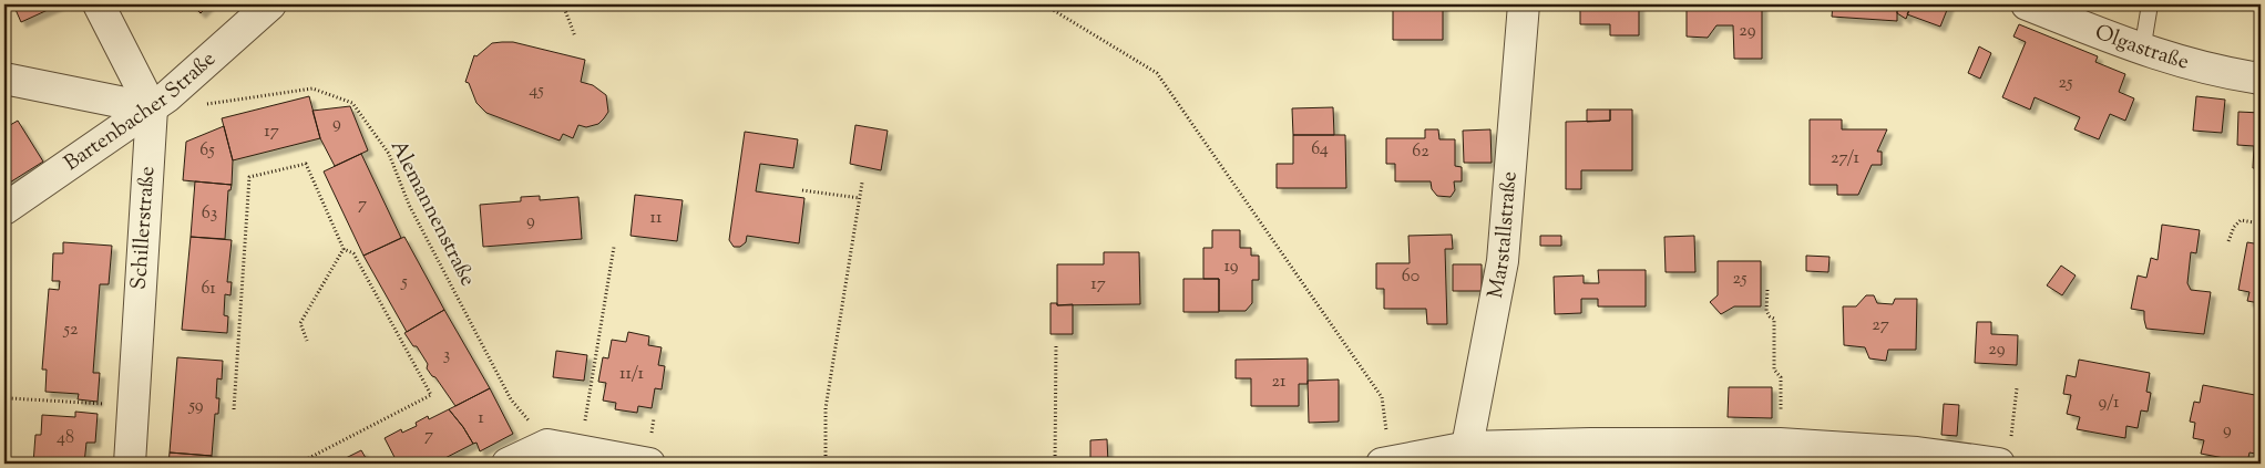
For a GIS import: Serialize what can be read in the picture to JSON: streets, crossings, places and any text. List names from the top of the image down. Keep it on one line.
{"streets":{"street":["Olgastraße","Bartenbacher Straße","Schillerstraße","Marstallstraße"],"path":["Alemannenstraße"]},"crossings":[["Bartenbacher Straße","Alemannenstraße"],["Bartenbacher Straße","Schillerstraße"],["Alemannenstraße","Schillerstraße"]],"house_numbers":["29","25","45","9","17","64","65","62","27/1","7","63","11","9","19","60","25","5","17","61","27","52","29","3","11/1","21","9/1","59","1","9","7","48"]}
